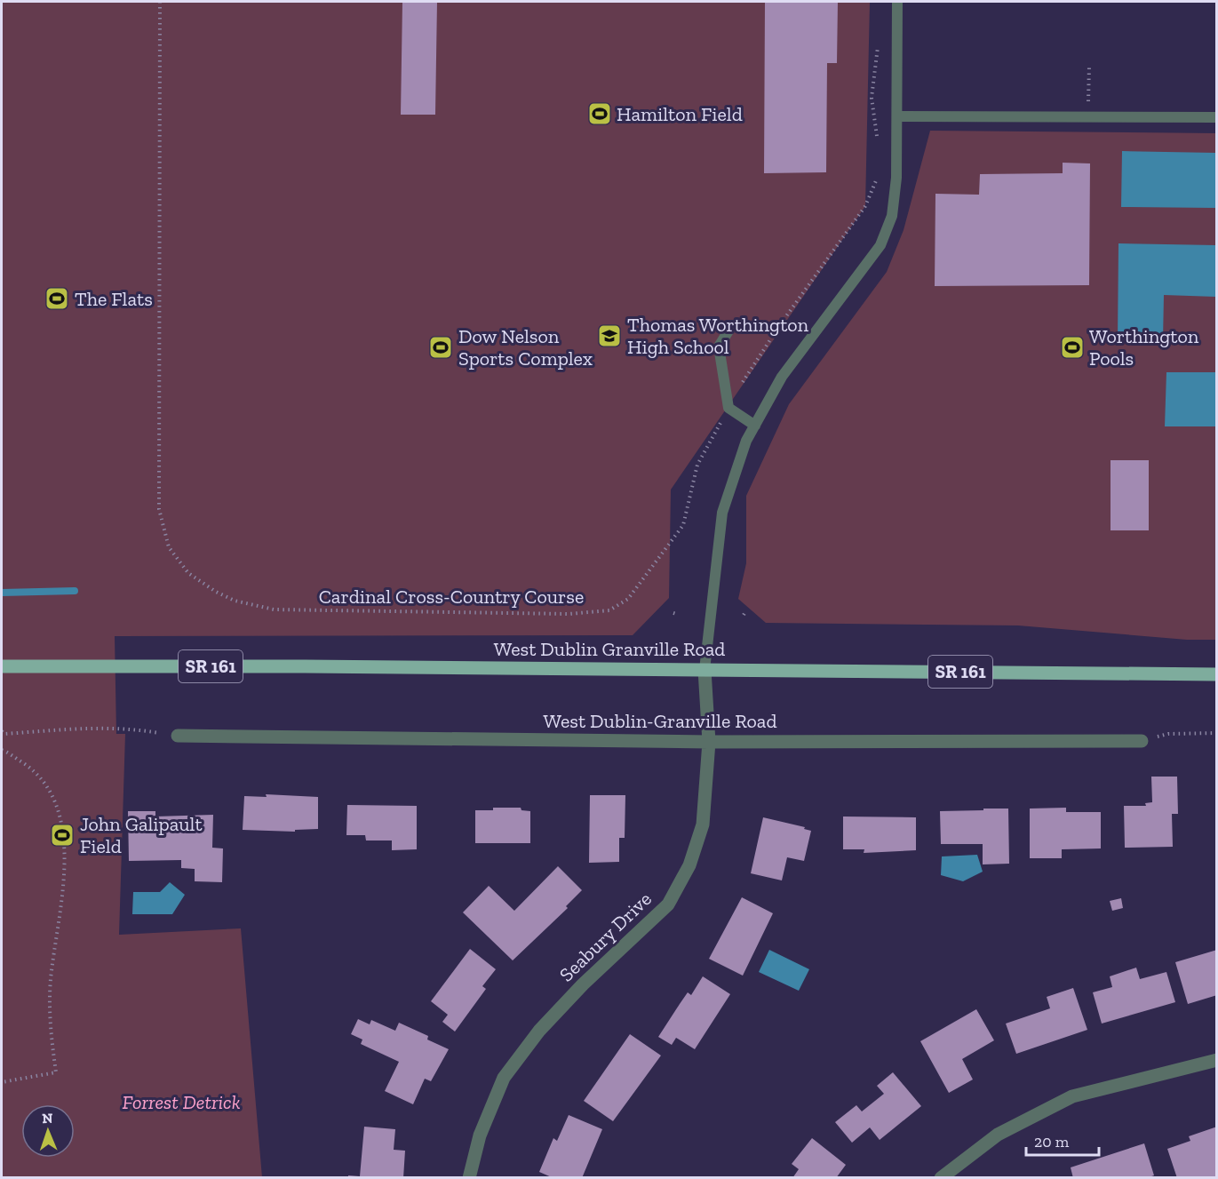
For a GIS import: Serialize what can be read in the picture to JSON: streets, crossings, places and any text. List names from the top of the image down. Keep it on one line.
{"streets":{"main road":["West Dublin Granville Road","SR 161"],"street":["West Dublin-Granville Road","Seabury Drive"],"path":["Cardinal Cross-Country Course"]},"crossings":[["West Dublin Granville Road","Seabury Drive"],["West Dublin-Granville Road","Seabury Drive"]],"parks":["Forrest Detrick"],"places":{"sports":["Hamilton Field","The Flats","Dow Nelson Sports Complex","Worthington Pools","John Galipault Field"],"school or university":["Thomas Worthington High School"]},"scale_bar":"20 m","north":"top"}
